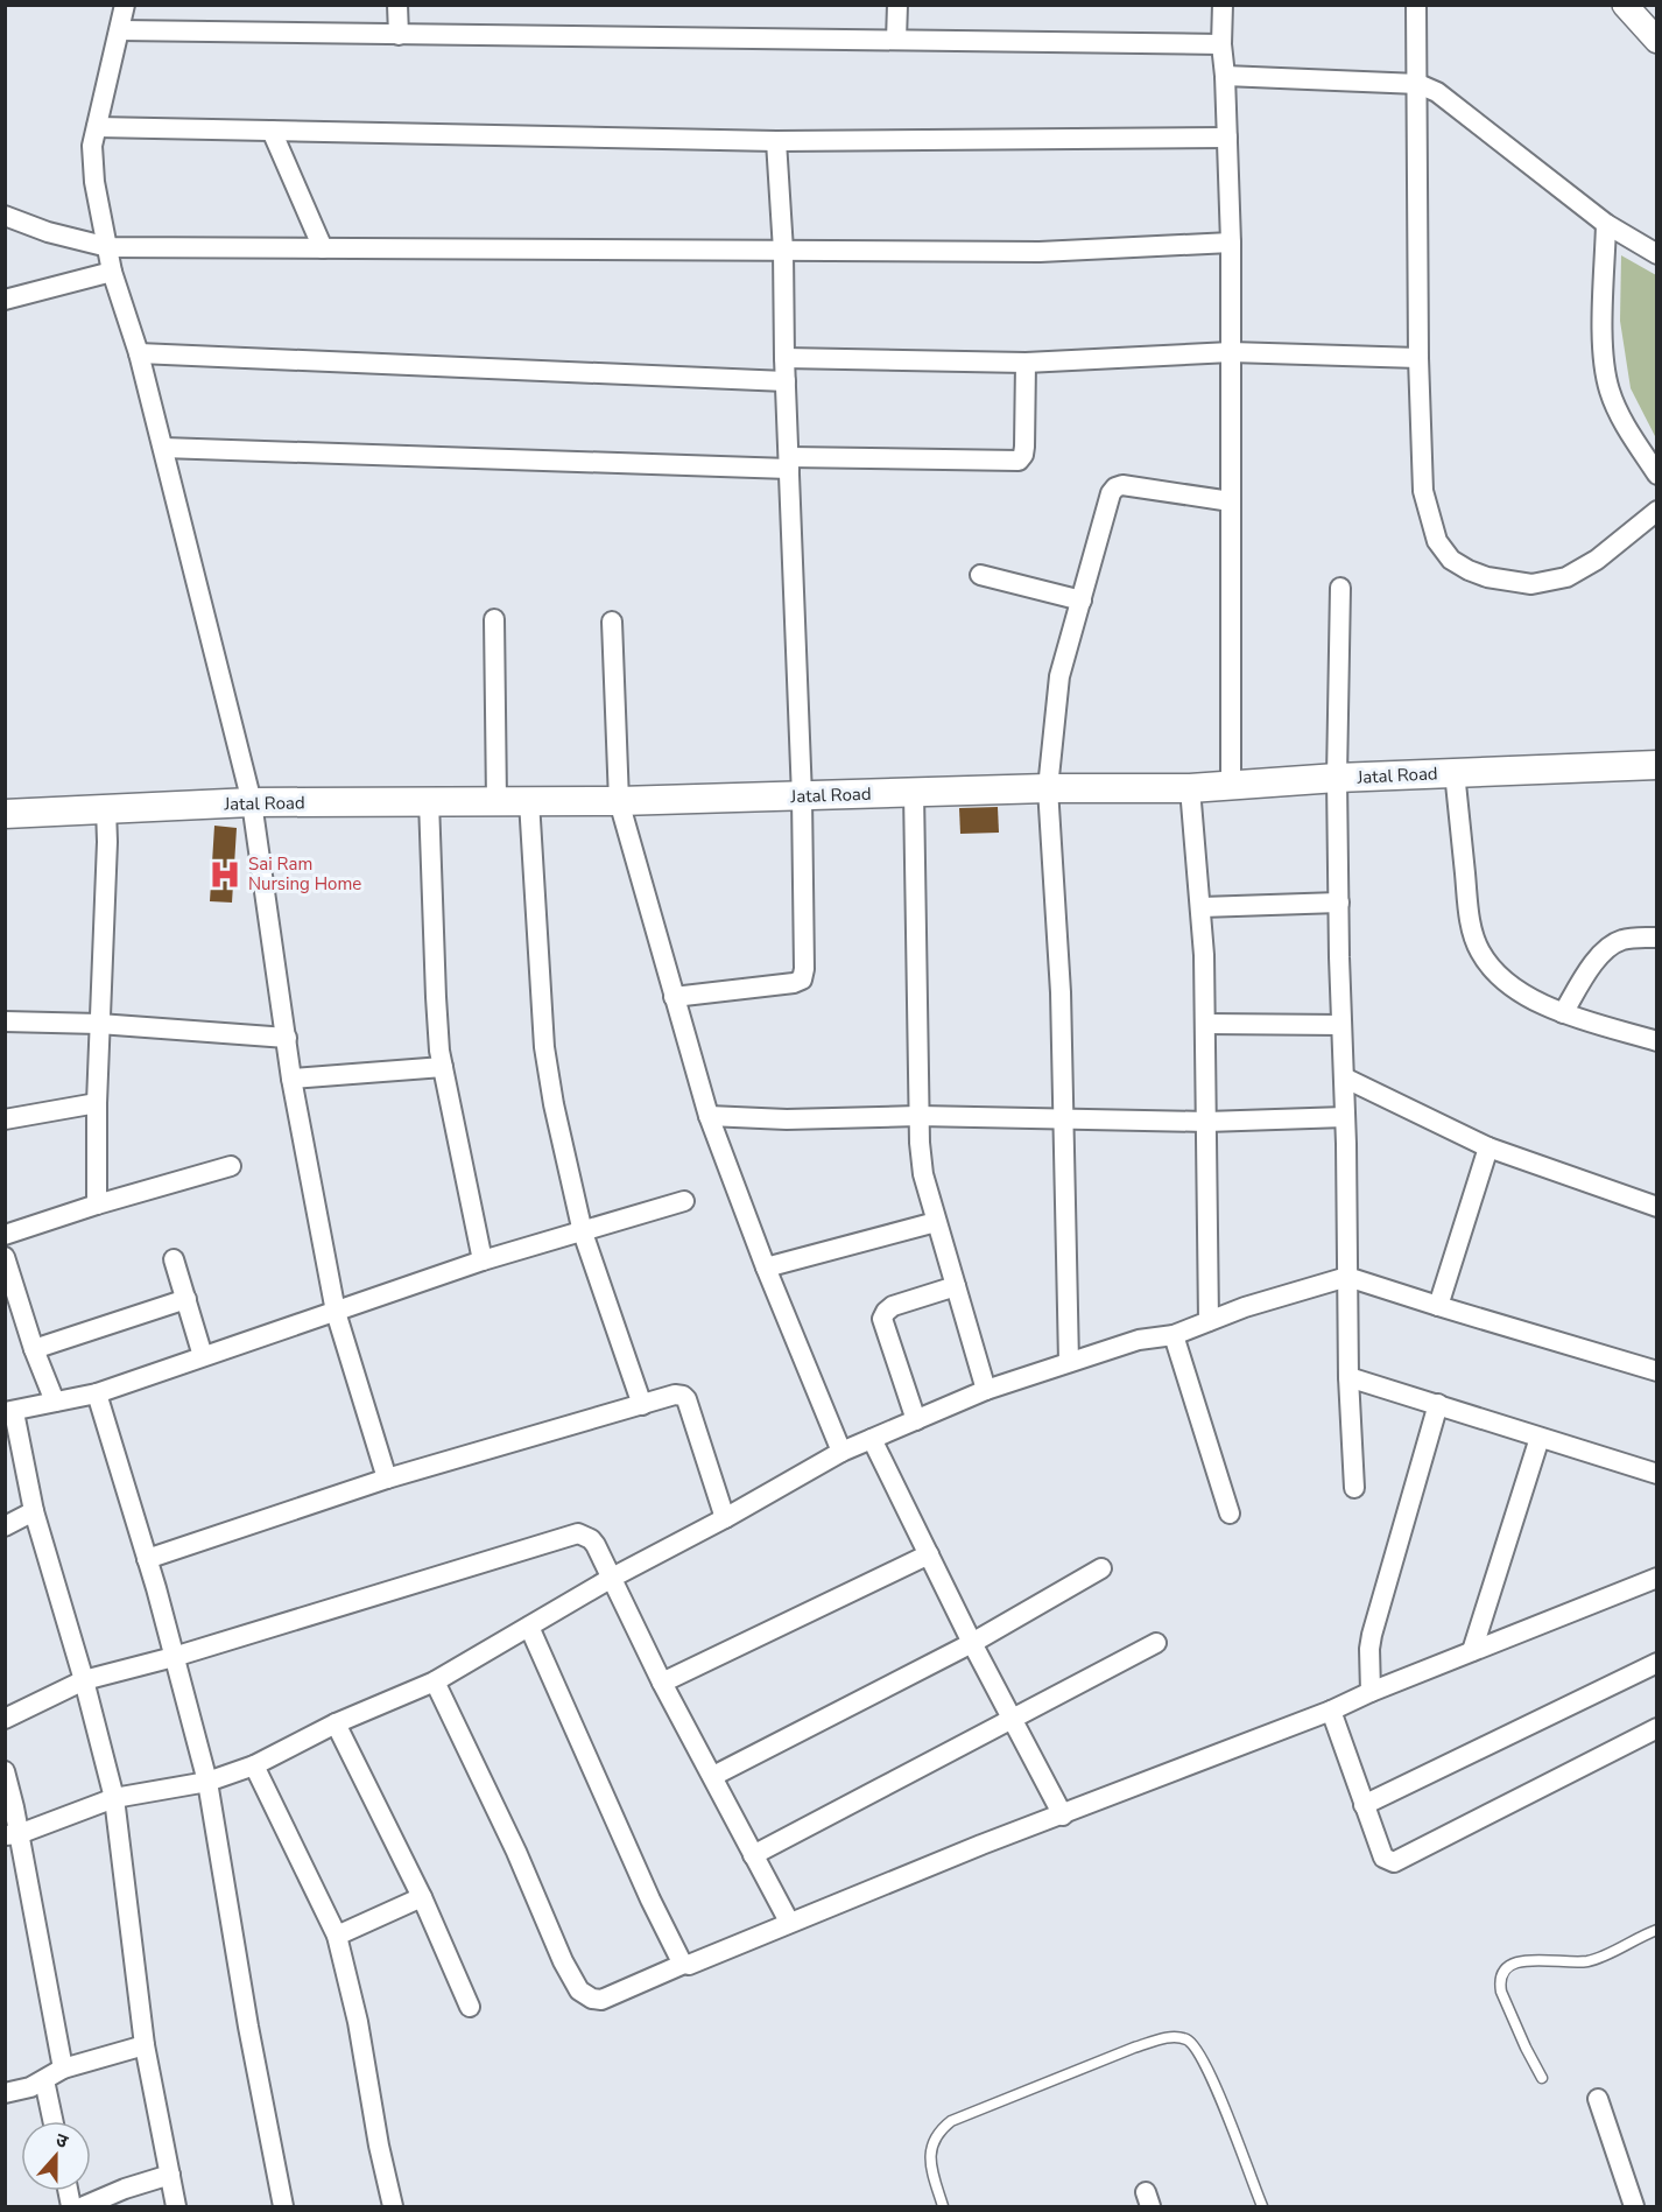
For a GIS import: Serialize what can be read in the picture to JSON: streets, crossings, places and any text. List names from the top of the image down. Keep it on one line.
{"streets":{"main road":["Jatal Road"]},"places":{"hospital":["Sai Ram Nursing Home"]},"north":"top"}
